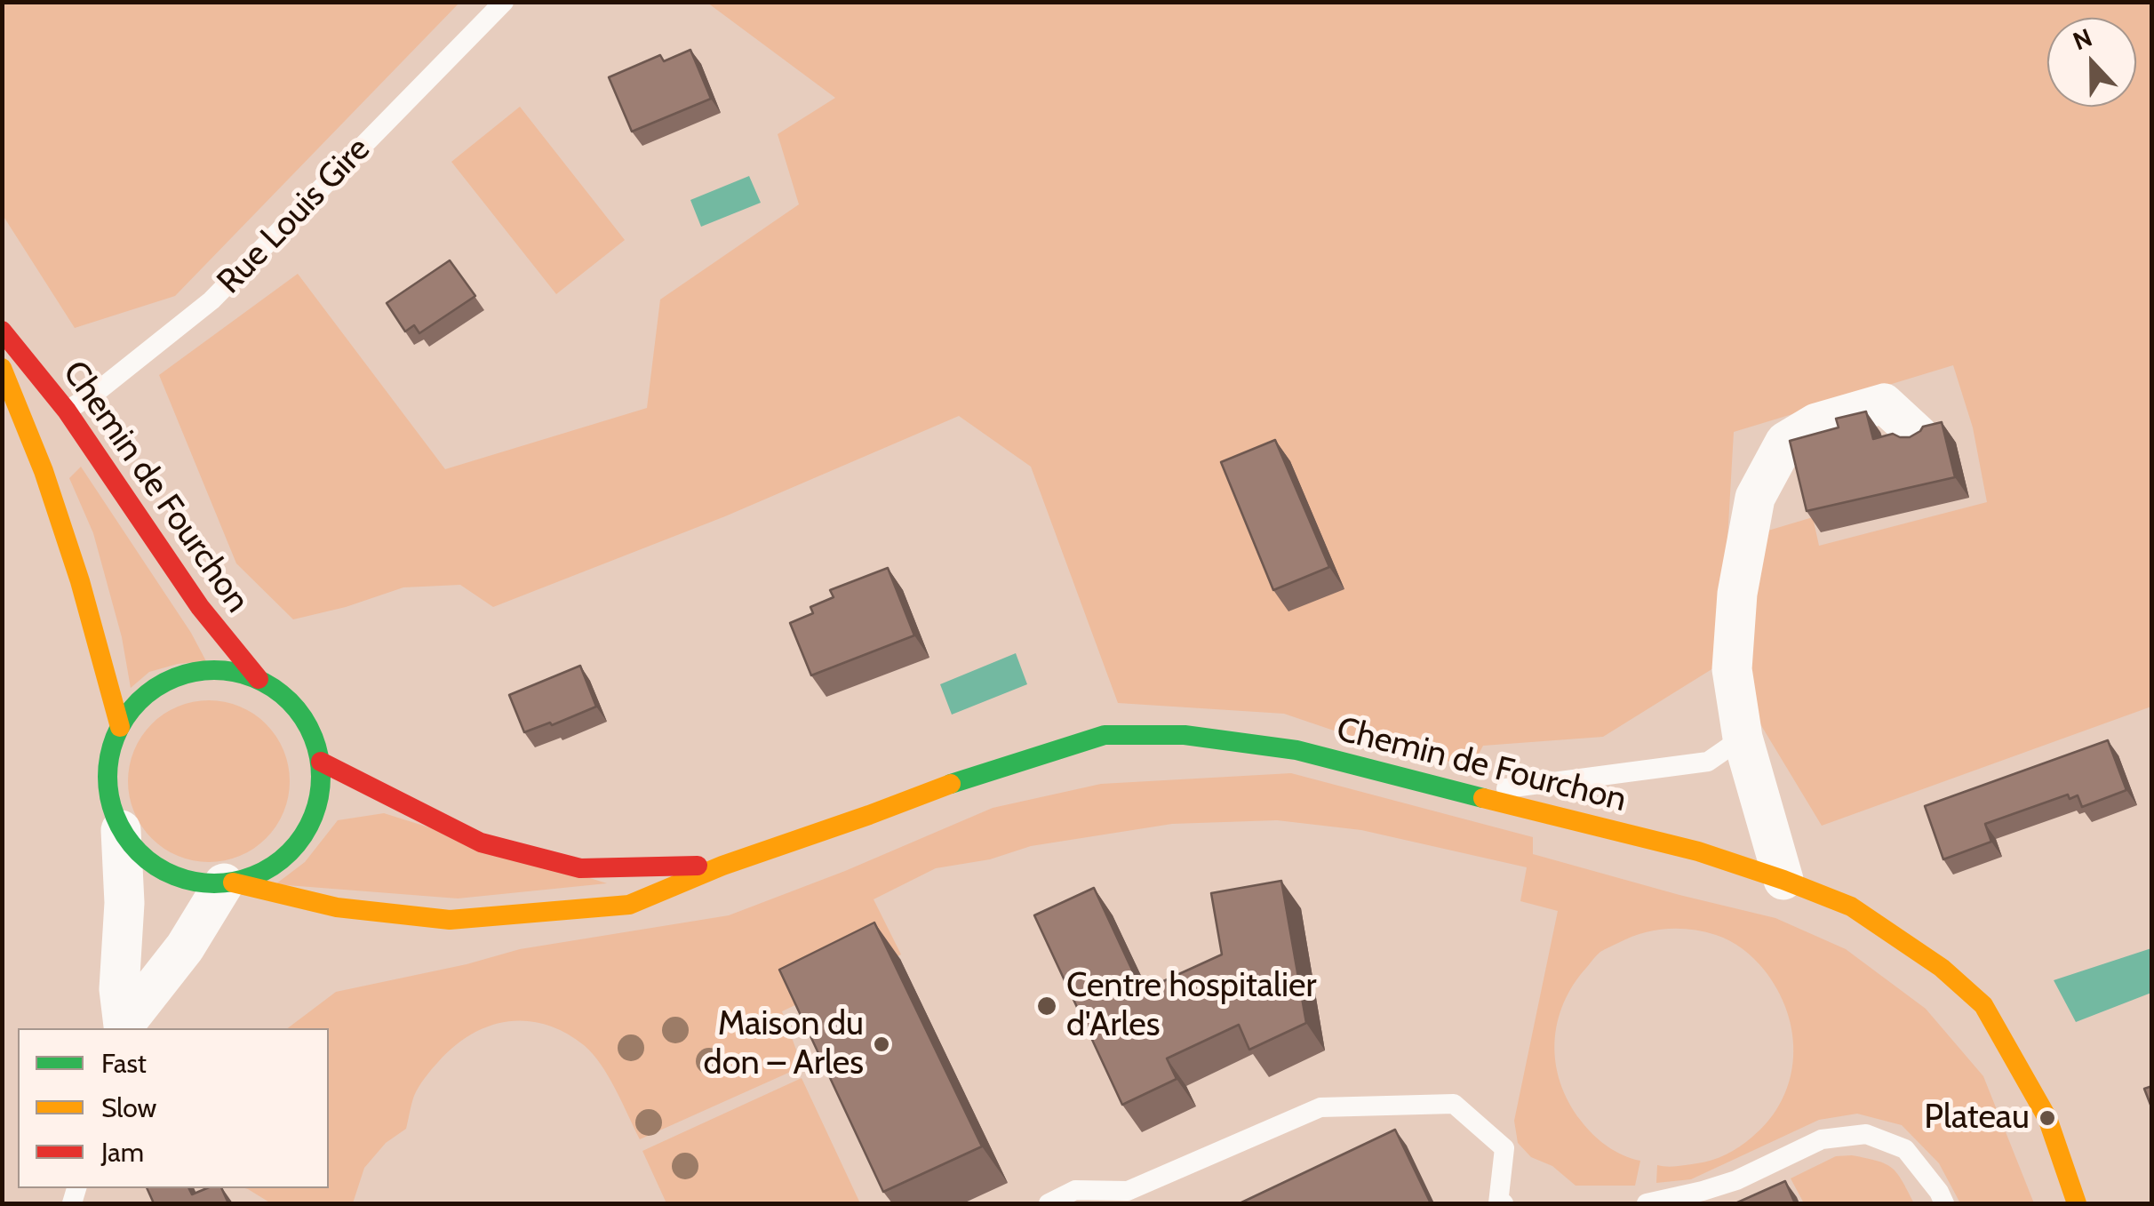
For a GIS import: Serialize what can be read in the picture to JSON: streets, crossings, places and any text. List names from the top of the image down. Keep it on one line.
{"streets":{"street":["Chemin de Fourchon"],"lane":["Rue Louis Gire"]},"crossings":[["Rue Louis Gire","Chemin de Fourchon"]],"places":["Centre hospitalier d'Arles","Maison du don – Arles","Plateau"],"legend":["Fast","Slow","Jam"],"north":"top"}
